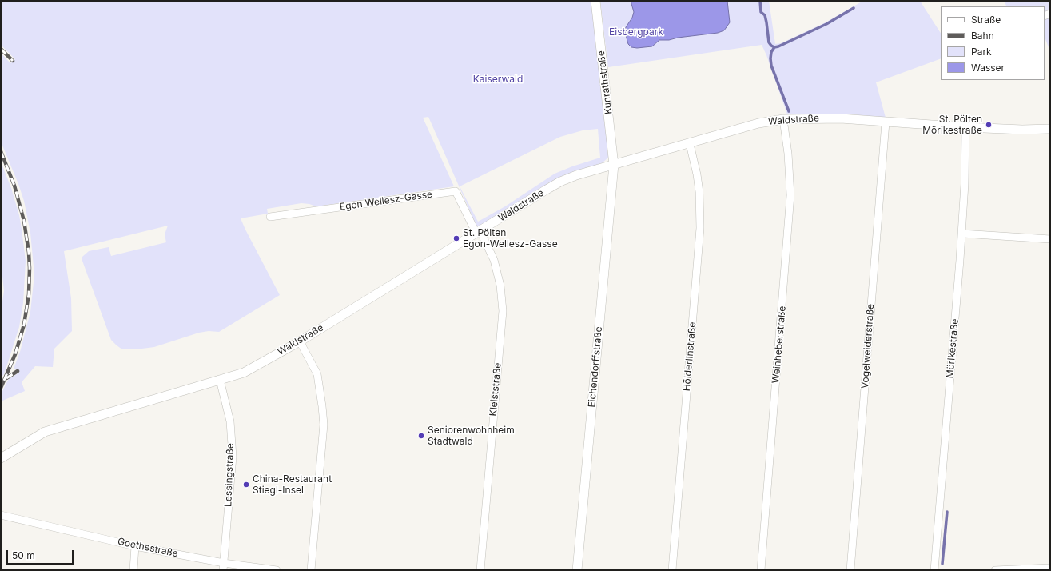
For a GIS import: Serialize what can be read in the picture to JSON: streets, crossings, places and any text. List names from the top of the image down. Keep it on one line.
{"streets":{"street":["Kunrathstraße","Waldstraße","Egon Wellesz-Gasse","Weinheberstraße","Vogelweiderstraße","Mörikestraße","Hölderlinstraße","Eichendorffstraße","Kleiststraße","Lessingstraße","Goethestraße"]},"crossings":[["Kunrathstraße","Waldstraße"],["Kunrathstraße","Eichendorffstraße"],["Waldstraße","Egon Wellesz-Gasse"],["Waldstraße","Weinheberstraße"],["Waldstraße","Vogelweiderstraße"],["Waldstraße","Mörikestraße"],["Waldstraße","Hölderlinstraße"],["Waldstraße","Eichendorffstraße"],["Waldstraße","Kleiststraße"],["Waldstraße","Lessingstraße"],["Egon Wellesz-Gasse","Kleiststraße"],["Lessingstraße","Goethestraße"]],"parks":["Eisbergpark","Kaiserwald"],"places":["St. Pölten Mörikestraße","St. Pölten Egon-Wellesz-Gasse","Seniorenwohnheim Stadtwald","China-Restaurant Stiegl-Insel"],"legend":["Straße","Bahn","Park","Wasser"],"scale_bar":"50 m"}
